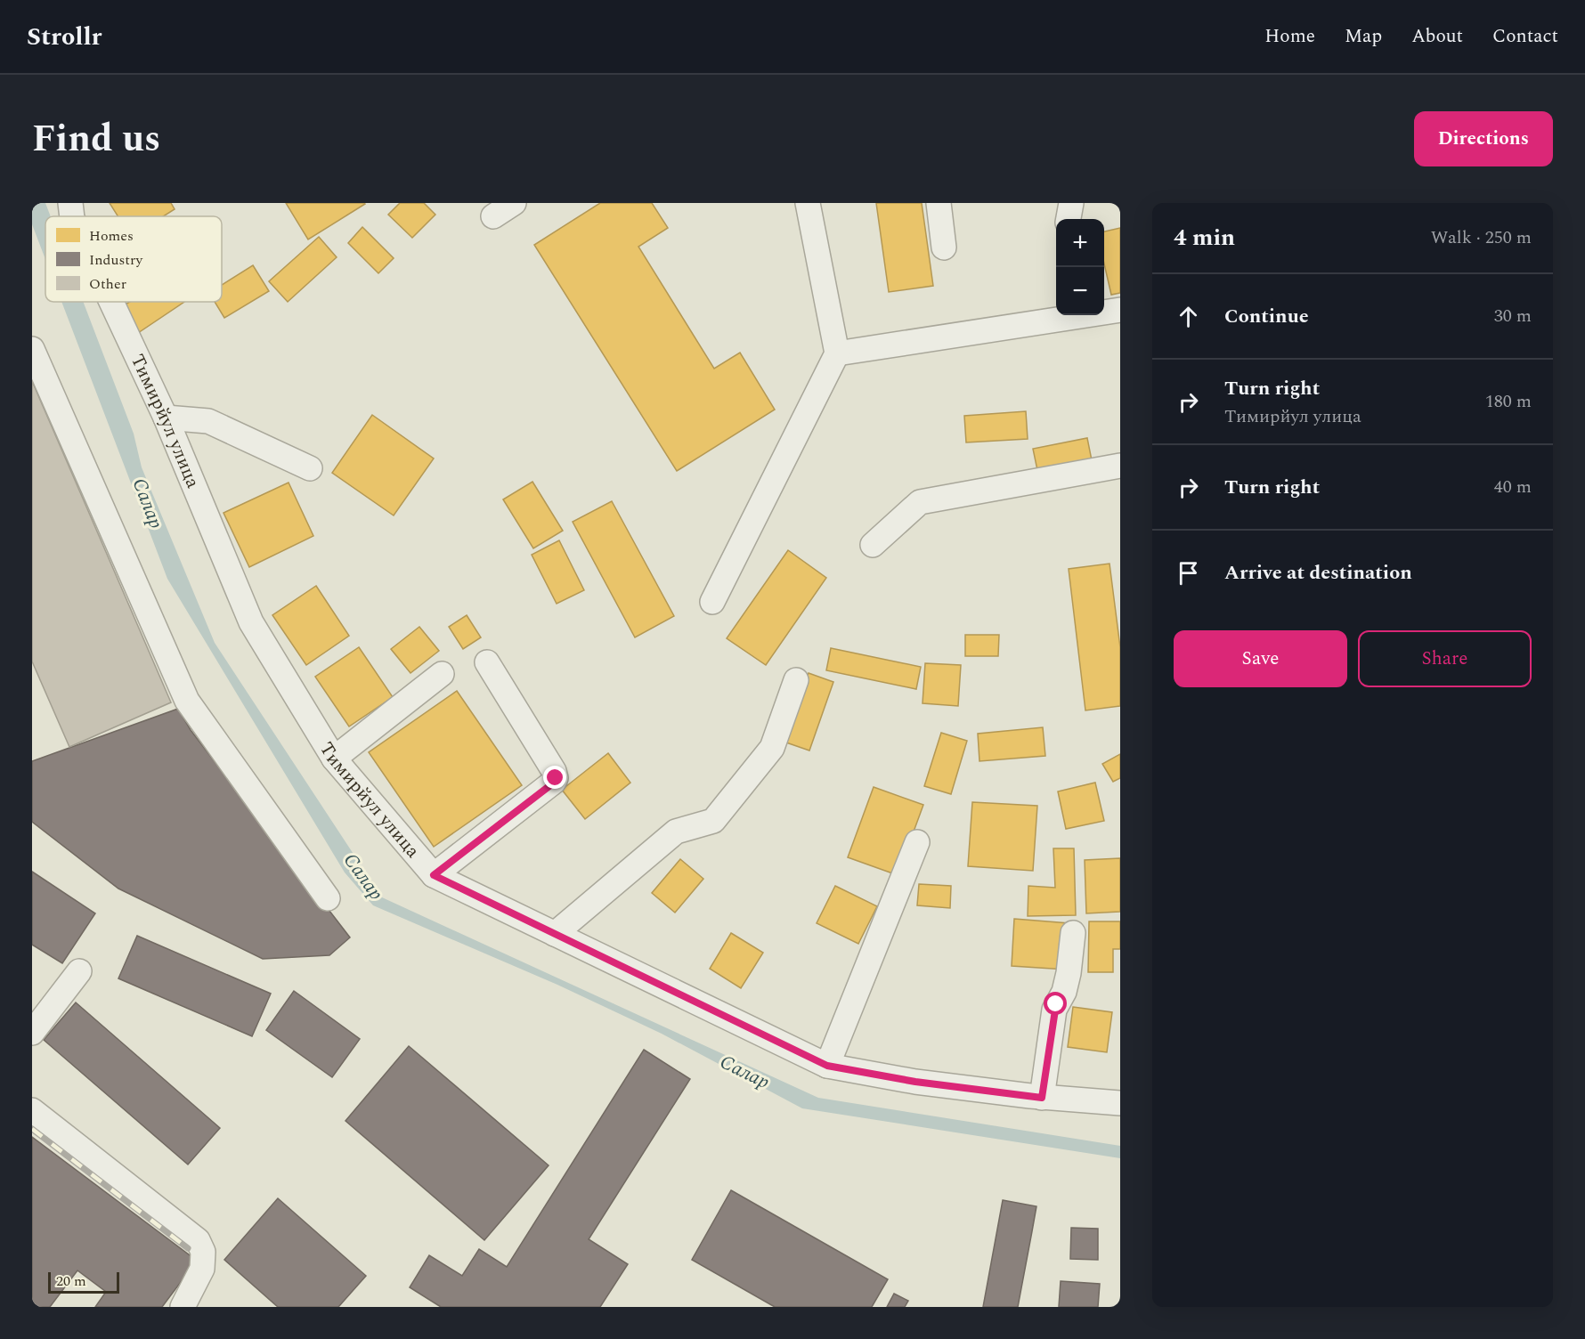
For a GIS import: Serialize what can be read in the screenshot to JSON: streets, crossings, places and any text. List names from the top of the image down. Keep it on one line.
{"streets":{"street":["Тимирйул улица"]},"water":["Салар"],"legend":["Homes","Industry","Other"],"scale_bar":"20 m","page":{"header":"Strollr","nav":["Home","Map","About","Contact"],"title":"Find us","buttons":["Directions",["Save","Share"]],"heading":["4 min","Walk · 250 m"],"map_buttons":["+","−"],"list":[["Continue","30 m"],["Turn right","Тимирйул улица","180 m"],["Turn right","40 m"],"Arrive at destination"],"scale":"20 m"}}
